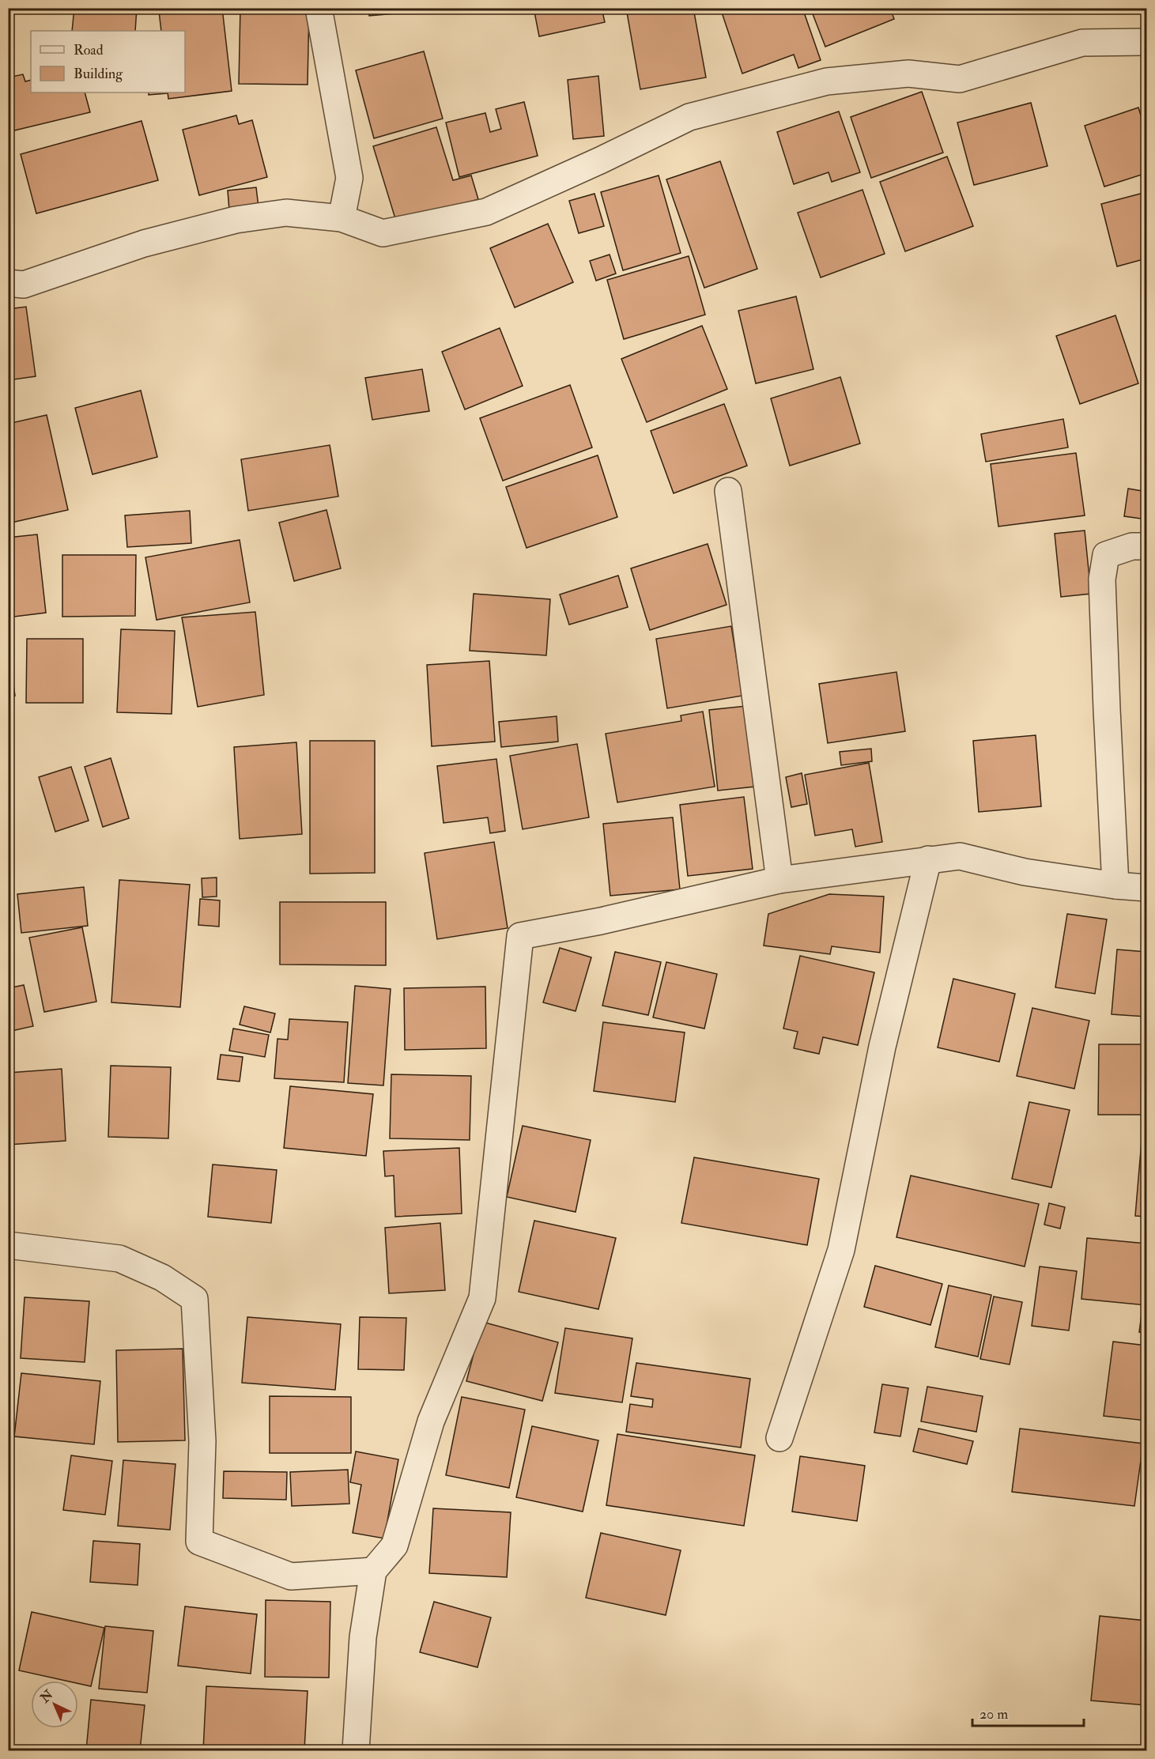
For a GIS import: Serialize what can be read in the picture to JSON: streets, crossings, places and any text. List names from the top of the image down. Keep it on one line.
{"legend":["Road","Building"],"scale_bar":"20 m","north":"top left"}
